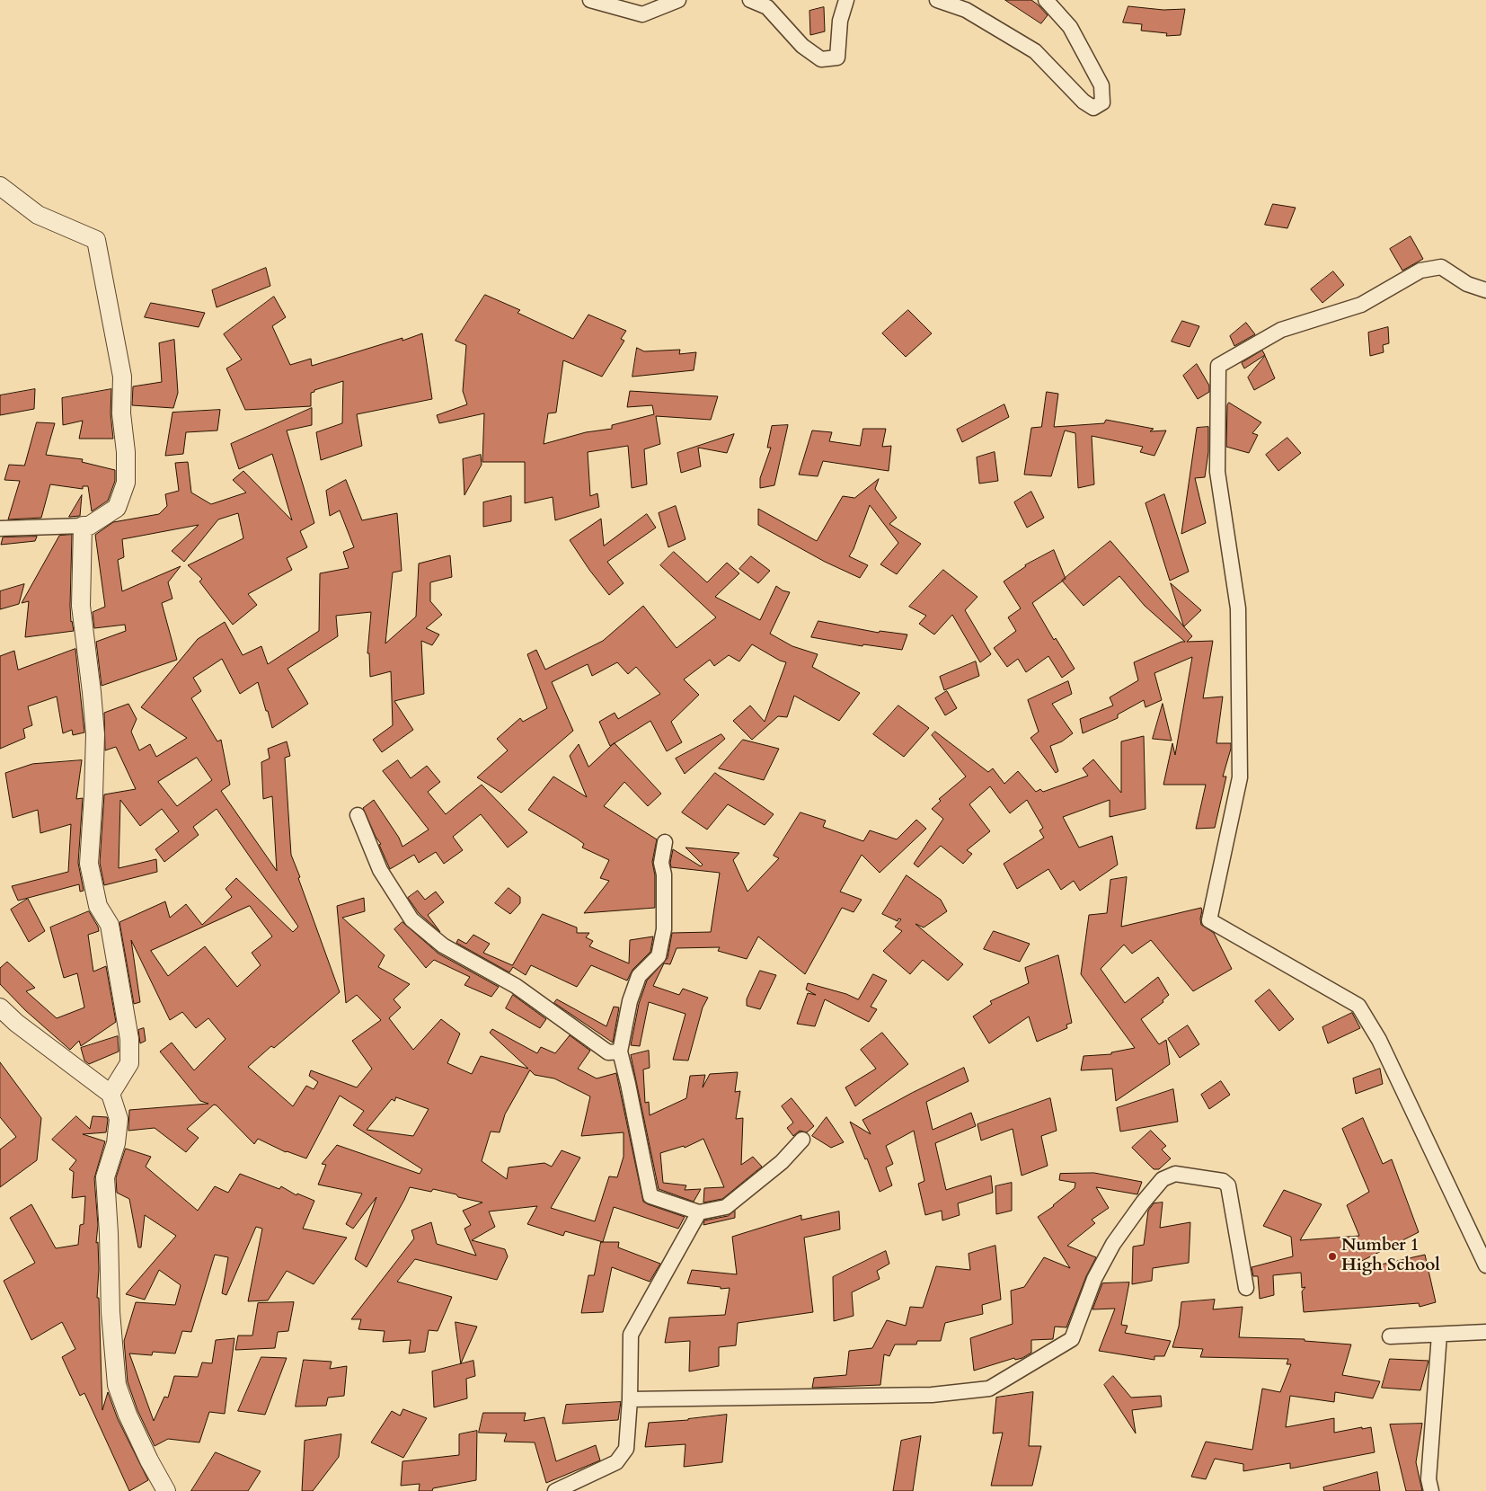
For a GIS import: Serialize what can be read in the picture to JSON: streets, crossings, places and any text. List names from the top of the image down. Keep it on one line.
{"places":["Number 1 High School"]}
